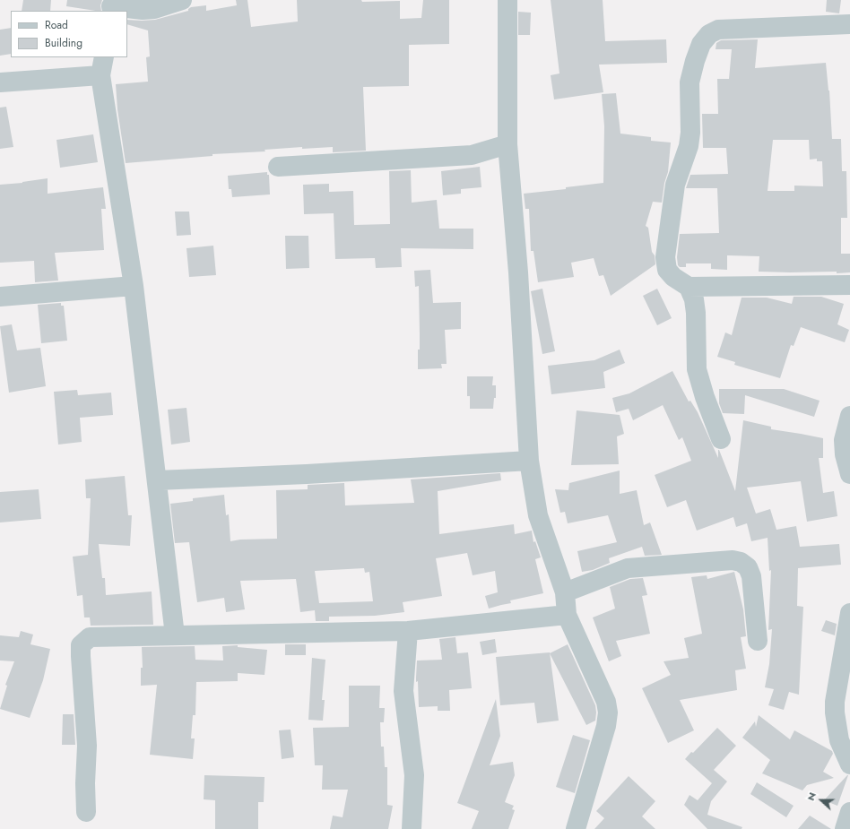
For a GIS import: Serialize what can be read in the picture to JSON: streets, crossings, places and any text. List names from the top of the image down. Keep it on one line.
{"legend":["Road","Building"],"north":"left"}
